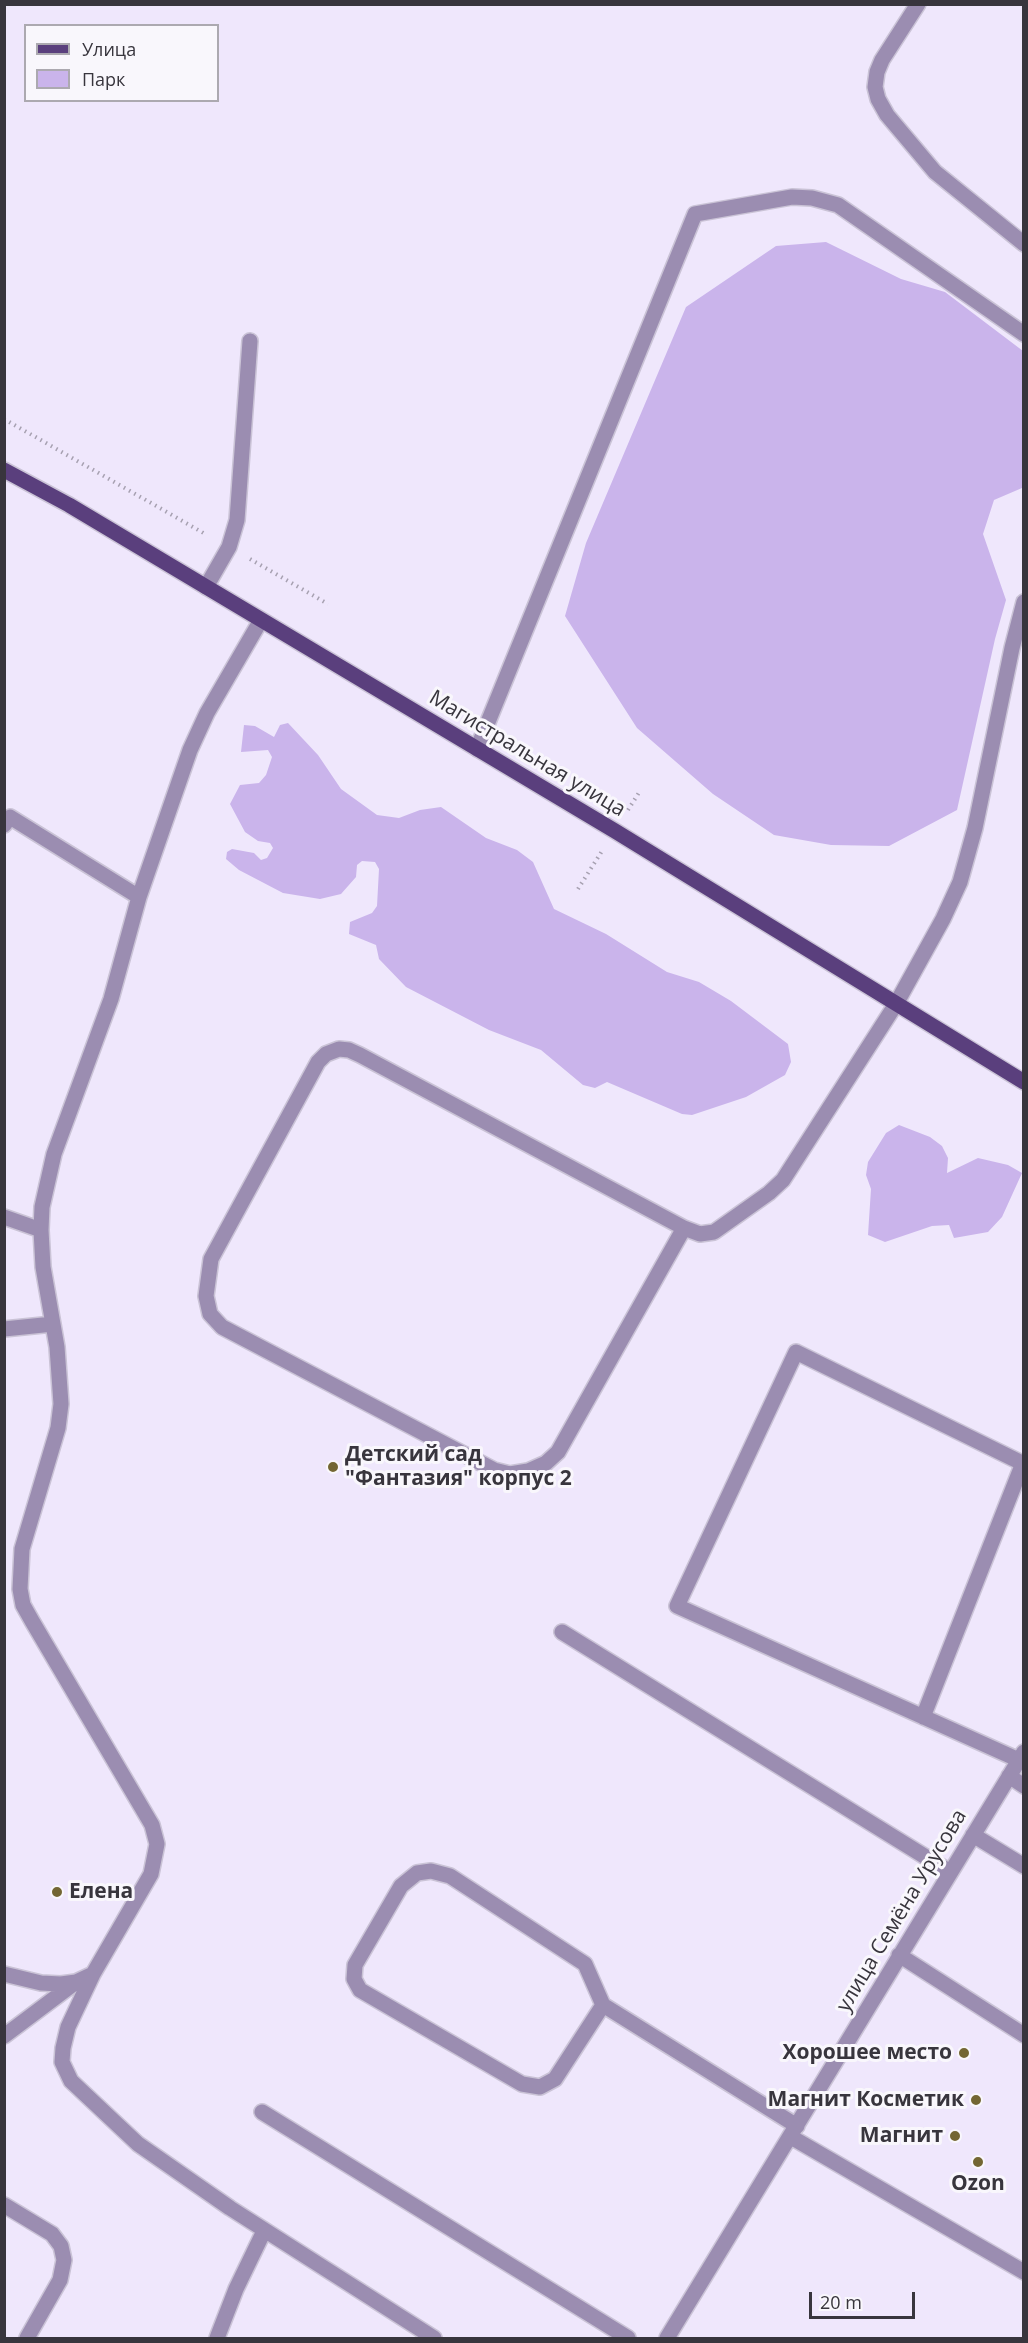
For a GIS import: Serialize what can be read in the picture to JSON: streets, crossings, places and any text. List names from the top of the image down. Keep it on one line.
{"streets":{"main road":["Магистральная улица"],"street":["улица Семёна Урусова"]},"places":["Детский сад \"Фантазия\" корпус 2","Елена","Хорошее место","Магнит Косметик","Магнит","Ozon"],"legend":["Улица","Парк"],"scale_bar":"20 m"}
